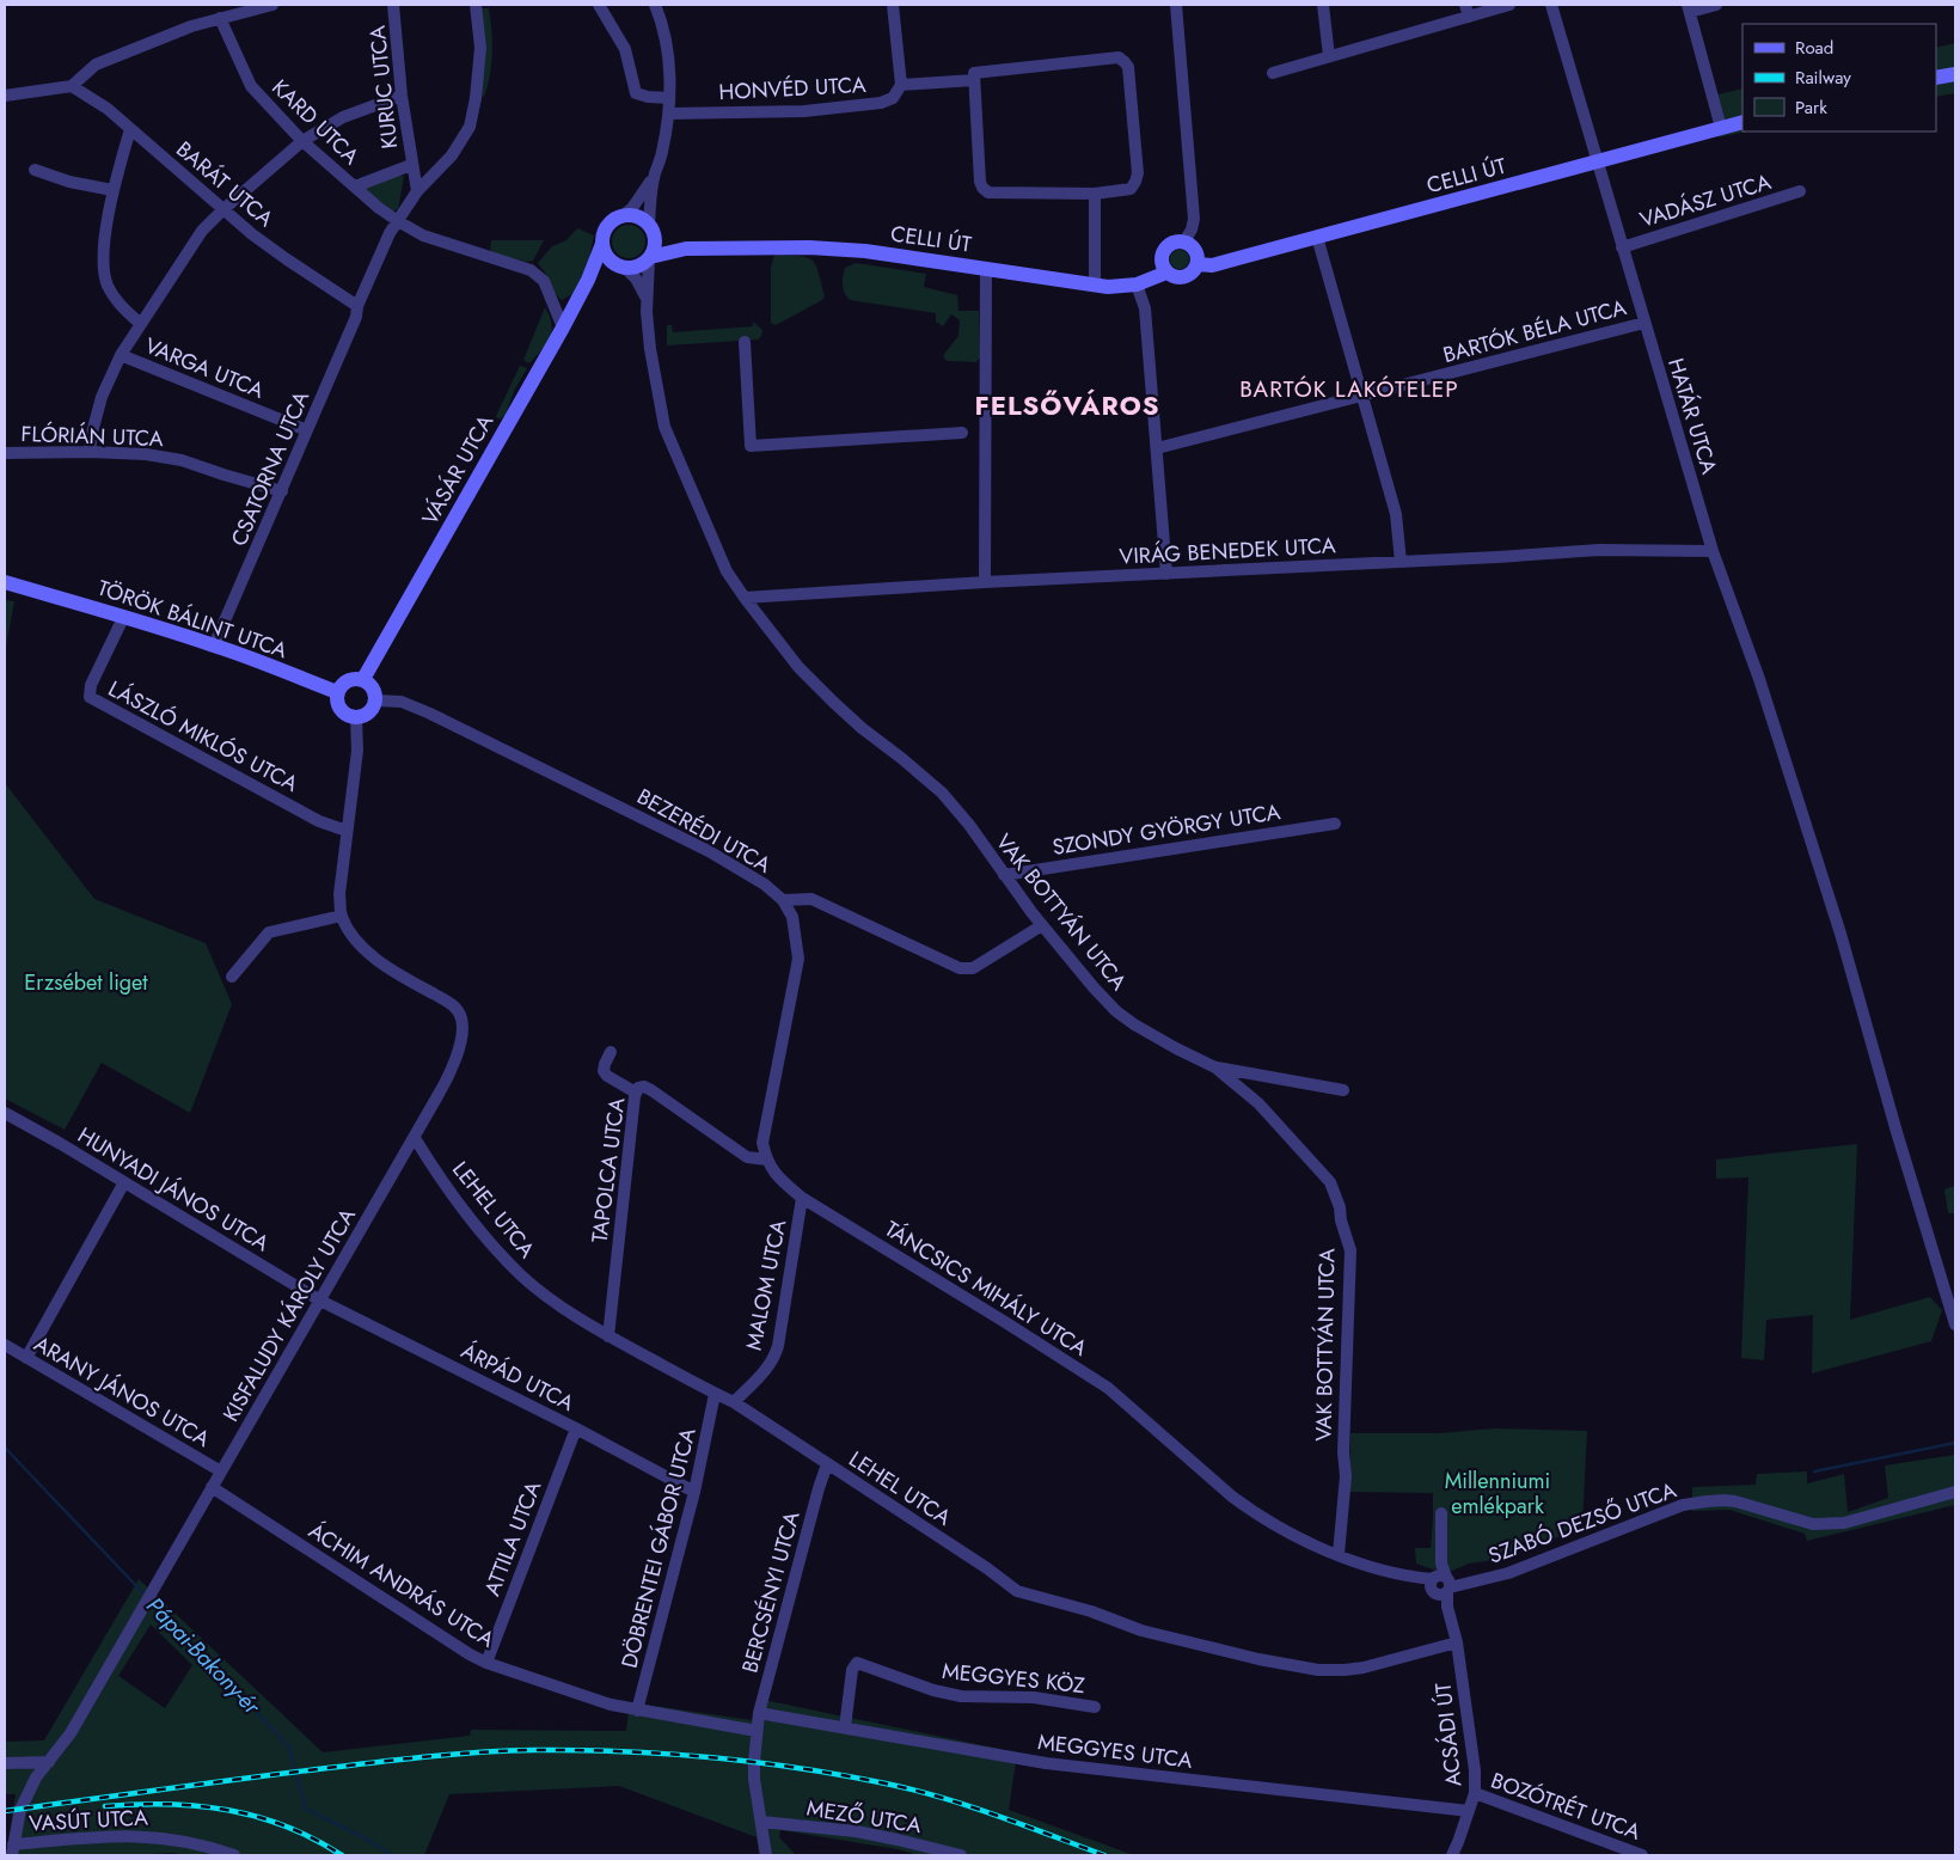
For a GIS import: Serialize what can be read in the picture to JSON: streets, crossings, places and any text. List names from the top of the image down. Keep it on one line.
{"streets":{"street":["KURUC UTCA","HONVÉD UTCA","KARD UTCA","CELLI ÚT","BARÁT UTCA","VADÁSZ UTCA","BARTÓK BÉLA UTCA","VARGA UTCA","HATÁR UTCA","FLÓRIÁN UTCA","CSATORNA UTCA","VÁSÁR UTCA","VIRÁG BENEDEK UTCA","TÖRÖK BÁLINT UTCA","LÁSZLÓ MIKLÓS UTCA","SZONDY GYÖRGY UTCA","BEZERÉDI UTCA","VAK BOTTYÁN UTCA","TAPOLCA UTCA","HUNYADI JÁNOS UTCA","LEHEL UTCA","MALOM UTCA","TÁNCSICS MIHÁLY UTCA","KISFALUDY KÁROLY UTCA","ÁRPÁD UTCA","ARANY JÁNOS UTCA","SZABÓ DEZSŐ UTCA","ATTILA UTCA","DÖBRENTEI GÁBOR UTCA","ÁCHIM ANDRÁS UTCA","BERCSÉNYI UTCA","MEGGYES KÖZ","ACSÁDI ÚT","MEGGYES UTCA","BOZÓTRÉT UTCA","MEZŐ UTCA","VASÚT UTCA"]},"crossings":[["CELLI ÚT","HATÁR UTCA"],["CELLI ÚT","VÁSÁR UTCA"],["CELLI ÚT","VAK BOTTYÁN UTCA"],["BARÁT UTCA","CSATORNA UTCA"],["VADÁSZ UTCA","HATÁR UTCA"],["BARTÓK BÉLA UTCA","HATÁR UTCA"],["VARGA UTCA","CSATORNA UTCA"],["HATÁR UTCA","VIRÁG BENEDEK UTCA"],["FLÓRIÁN UTCA","CSATORNA UTCA"],["CSATORNA UTCA","TÖRÖK BÁLINT UTCA"],["VÁSÁR UTCA","TÖRÖK BÁLINT UTCA"],["VÁSÁR UTCA","BEZERÉDI UTCA"],["VÁSÁR UTCA","VAK BOTTYÁN UTCA"],["VIRÁG BENEDEK UTCA","VAK BOTTYÁN UTCA"],["TÖRÖK BÁLINT UTCA","LÁSZLÓ MIKLÓS UTCA"],["TÖRÖK BÁLINT UTCA","BEZERÉDI UTCA"],["SZONDY GYÖRGY UTCA","VAK BOTTYÁN UTCA"],["BEZERÉDI UTCA","VAK BOTTYÁN UTCA"],["VAK BOTTYÁN UTCA","TÁNCSICS MIHÁLY UTCA"],["TAPOLCA UTCA","LEHEL UTCA"],["TAPOLCA UTCA","TÁNCSICS MIHÁLY UTCA"],["HUNYADI JÁNOS UTCA","KISFALUDY KÁROLY UTCA"],["HUNYADI JÁNOS UTCA","ÁRPÁD UTCA"],["LEHEL UTCA","MALOM UTCA"],["LEHEL UTCA","KISFALUDY KÁROLY UTCA"],["LEHEL UTCA","DÖBRENTEI GÁBOR UTCA"],["LEHEL UTCA","BERCSÉNYI UTCA"],["LEHEL UTCA","ACSÁDI ÚT"],["MALOM UTCA","TÁNCSICS MIHÁLY UTCA"],["TÁNCSICS MIHÁLY UTCA","SZABÓ DEZSŐ UTCA"],["TÁNCSICS MIHÁLY UTCA","ACSÁDI ÚT"],["KISFALUDY KÁROLY UTCA","ÁRPÁD UTCA"],["KISFALUDY KÁROLY UTCA","ARANY JÁNOS UTCA"],["KISFALUDY KÁROLY UTCA","ÁCHIM ANDRÁS UTCA"],["KISFALUDY KÁROLY UTCA","VASÚT UTCA"],["ÁRPÁD UTCA","ATTILA UTCA"],["ÁRPÁD UTCA","DÖBRENTEI GÁBOR UTCA"],["SZABÓ DEZSŐ UTCA","ACSÁDI ÚT"],["ATTILA UTCA","ÁCHIM ANDRÁS UTCA"],["DÖBRENTEI GÁBOR UTCA","ÁCHIM ANDRÁS UTCA"],["ÁCHIM ANDRÁS UTCA","BERCSÉNYI UTCA"],["BERCSÉNYI UTCA","MEGGYES UTCA"],["BERCSÉNYI UTCA","MEZŐ UTCA"],["MEGGYES KÖZ","MEGGYES UTCA"],["ACSÁDI ÚT","MEGGYES UTCA"],["ACSÁDI ÚT","BOZÓTRÉT UTCA"]],"districts":["BARTÓK LAKÓTELEP","FELSŐVÁROS"],"water":["Pápai-Bakony-ér"],"parks":["Erzsébet liget","Millenniumi emlékpark"],"legend":["Road","Railway","Park"]}
